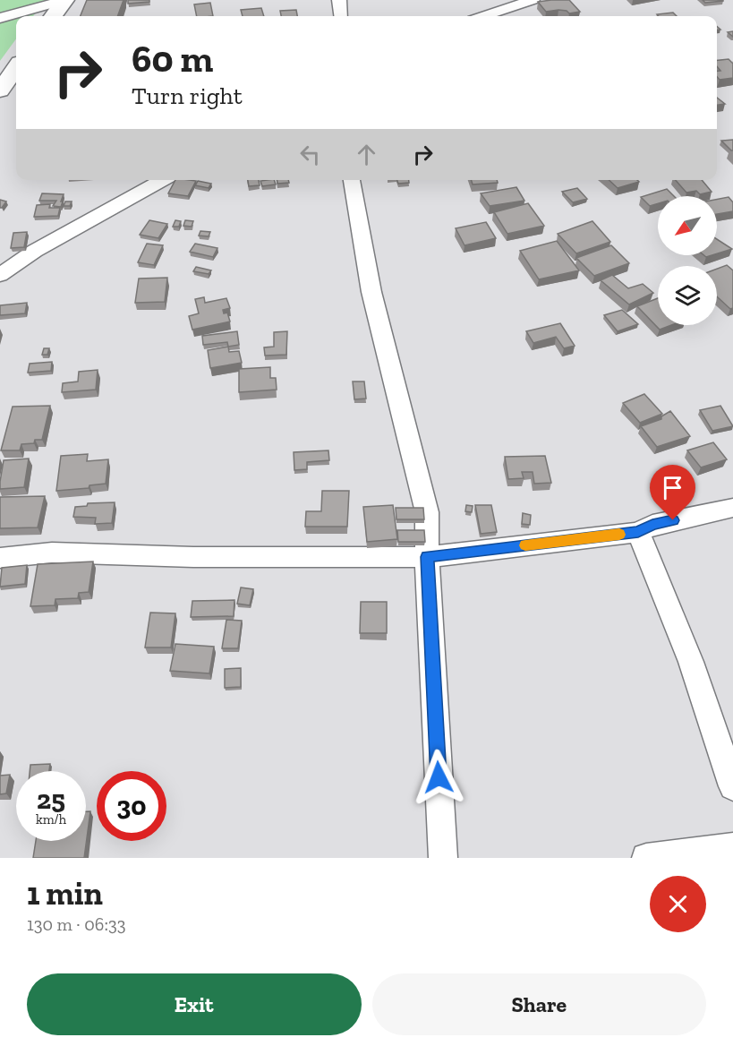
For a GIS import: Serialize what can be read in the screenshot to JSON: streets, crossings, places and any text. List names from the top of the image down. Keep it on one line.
{"north":"bottom left","page":{"turn":["60 m","Turn right"],"speed":"25 km/h","limit":"30","heading":["1 min","130 m · 06:33"],"buttons":["Exit","Share"]}}
